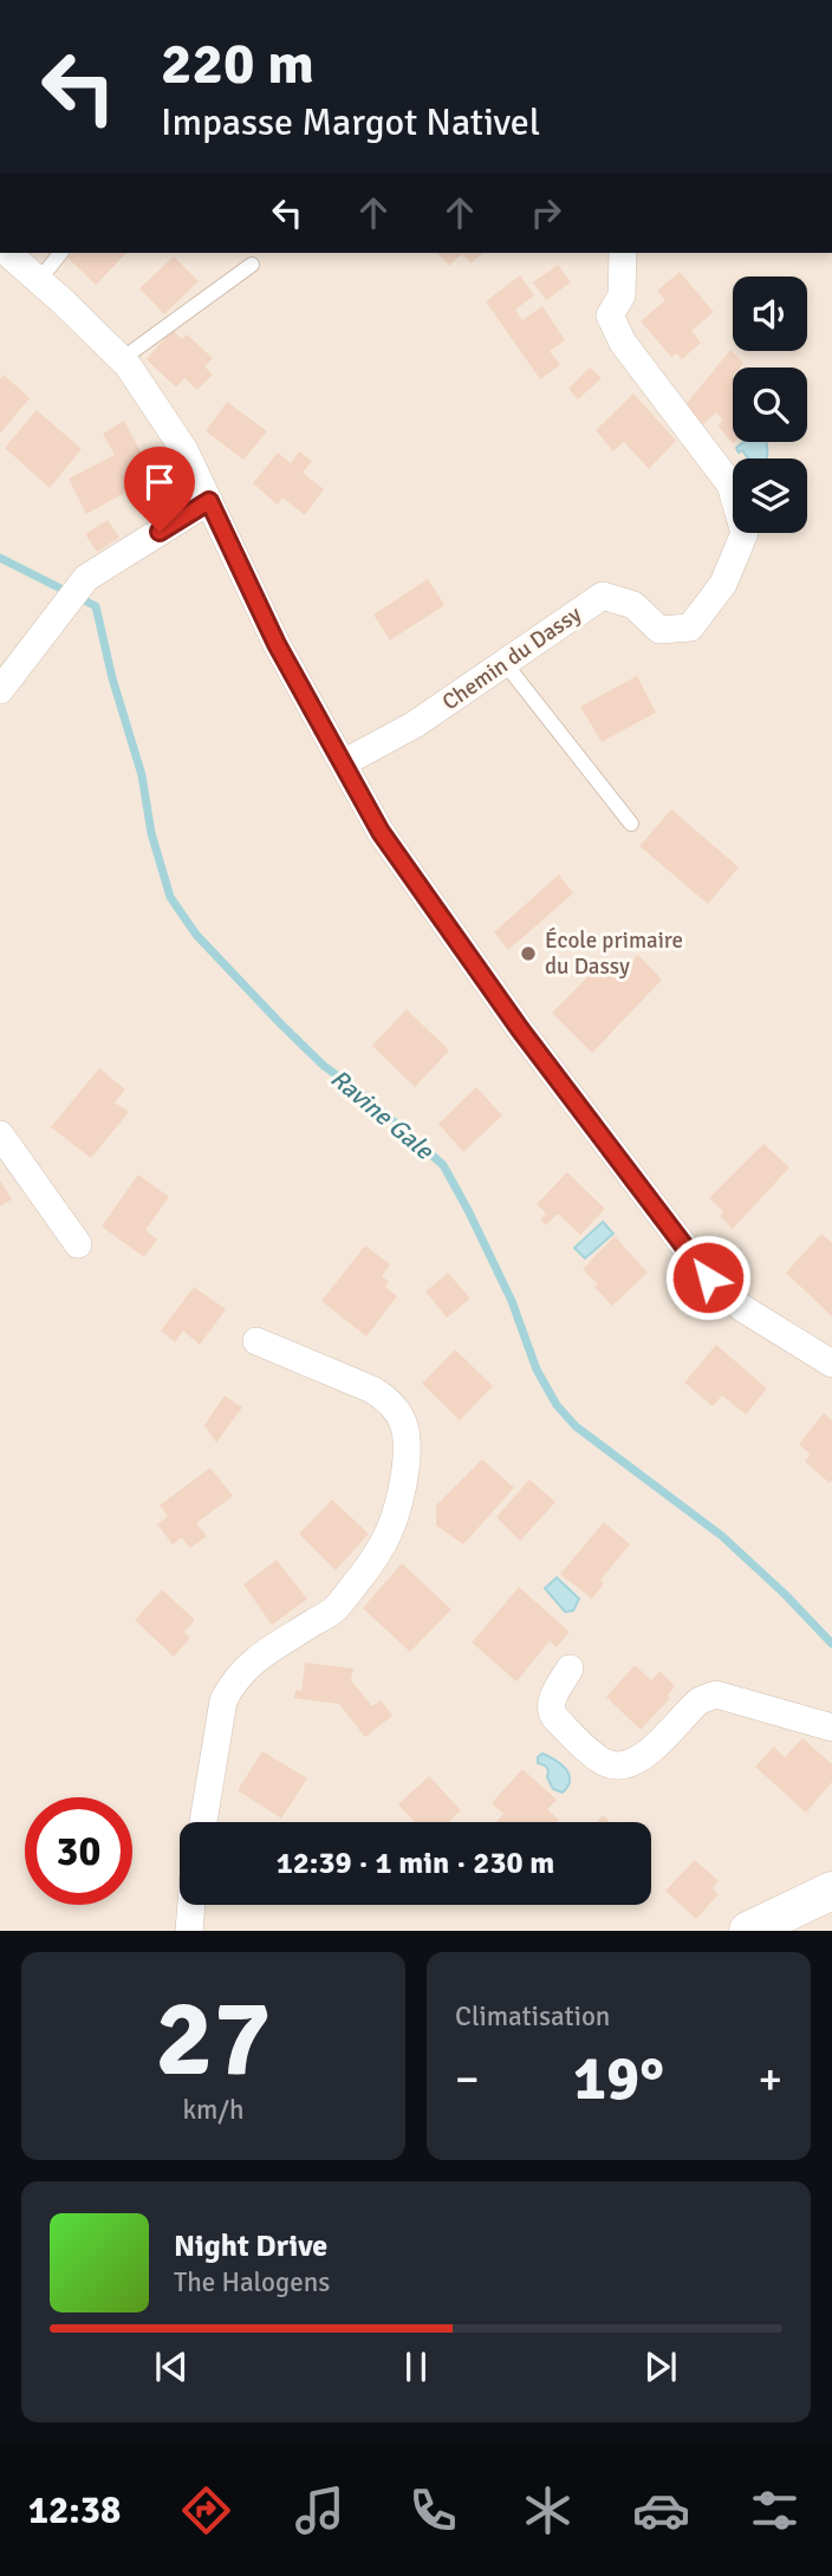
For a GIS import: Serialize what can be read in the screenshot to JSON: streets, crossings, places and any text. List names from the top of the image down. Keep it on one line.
{"streets":{"street":["Chemin du Dassy"]},"water":["Ravine Gale"],"places":["École primaire du Dassy"],"page":{"turn":["220 m","Impasse Margot Nativel"],"limit":"30","trip":"12:39 · 1 min · 230 m","tile":[["27","km/h"],"Climatisation"],"heat":["−","19°","+"],"song":["Night Drive","The Halogens"],"tabs":"12:38"}}
